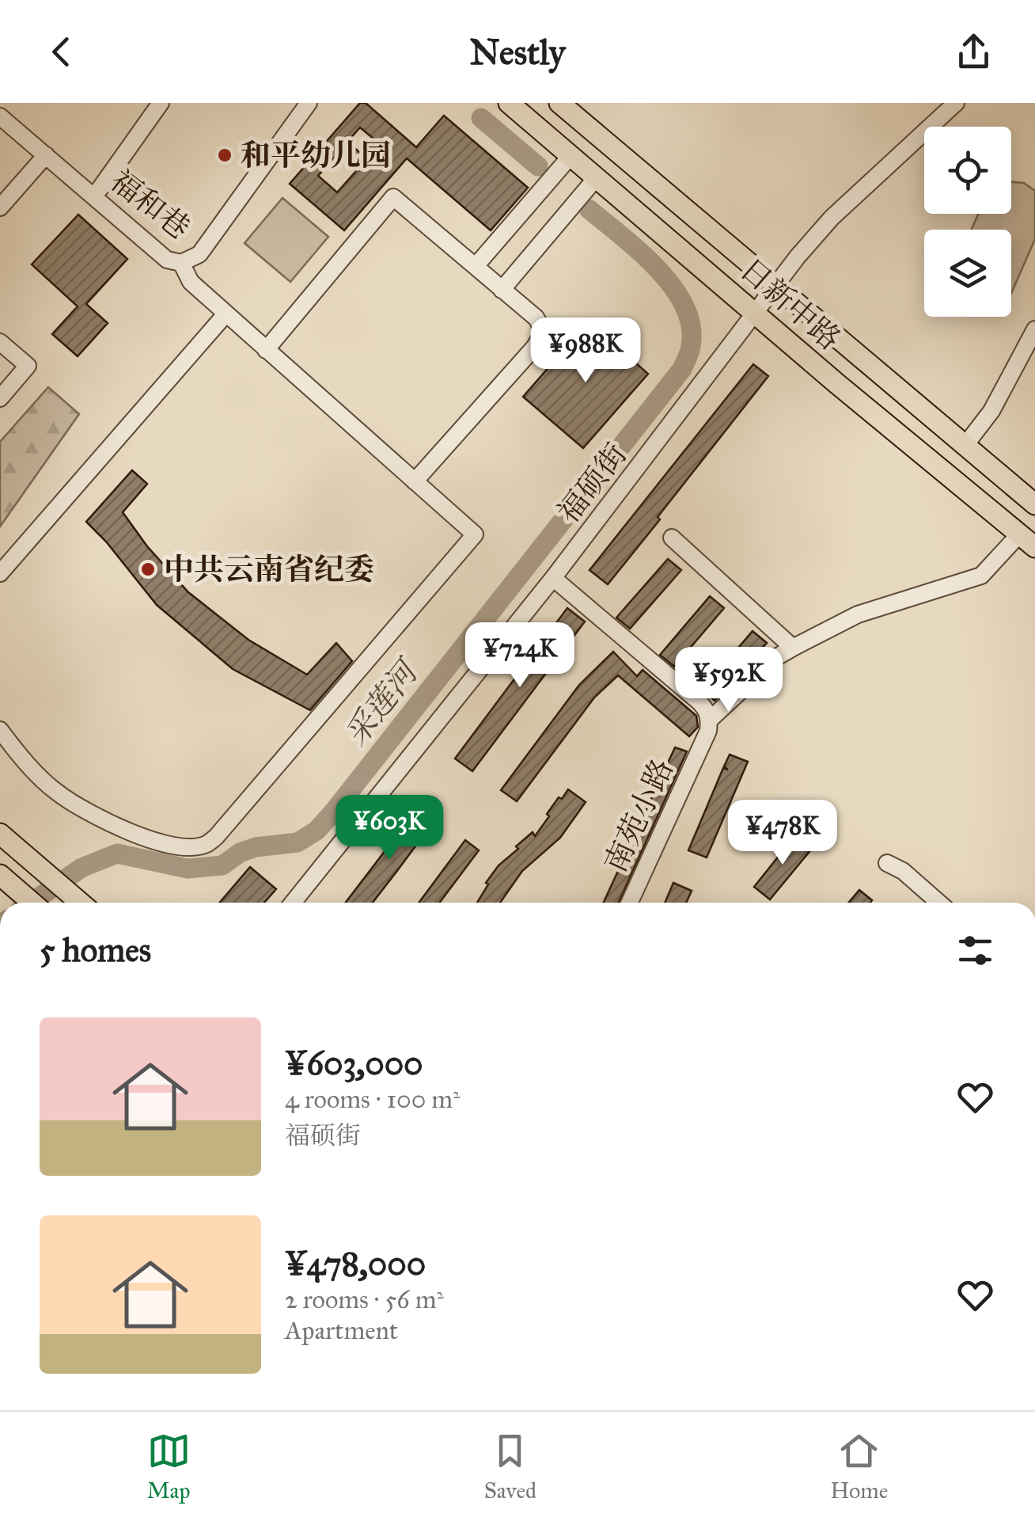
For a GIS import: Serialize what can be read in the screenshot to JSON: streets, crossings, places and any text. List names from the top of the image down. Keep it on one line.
{"streets":{"main road":["日新中路"],"street":["福和巷","福硕街","南苑小路"]},"crossings":[["日新中路","福硕街"]],"water":["采莲河"],"places":["和平幼儿园","中共云南省纪委"],"page":{"header":"Nestly","price":["¥988K","¥724K","¥592K","¥603K","¥478K"],"heading":"5 homes","list":[{"name":"¥603,000","note":"4 rooms · 100 m² · 福硕街"},{"name":"¥478,000","note":"2 rooms · 56 m² · Apartment"}],"tabs":["Map","Saved","Home"]}}
